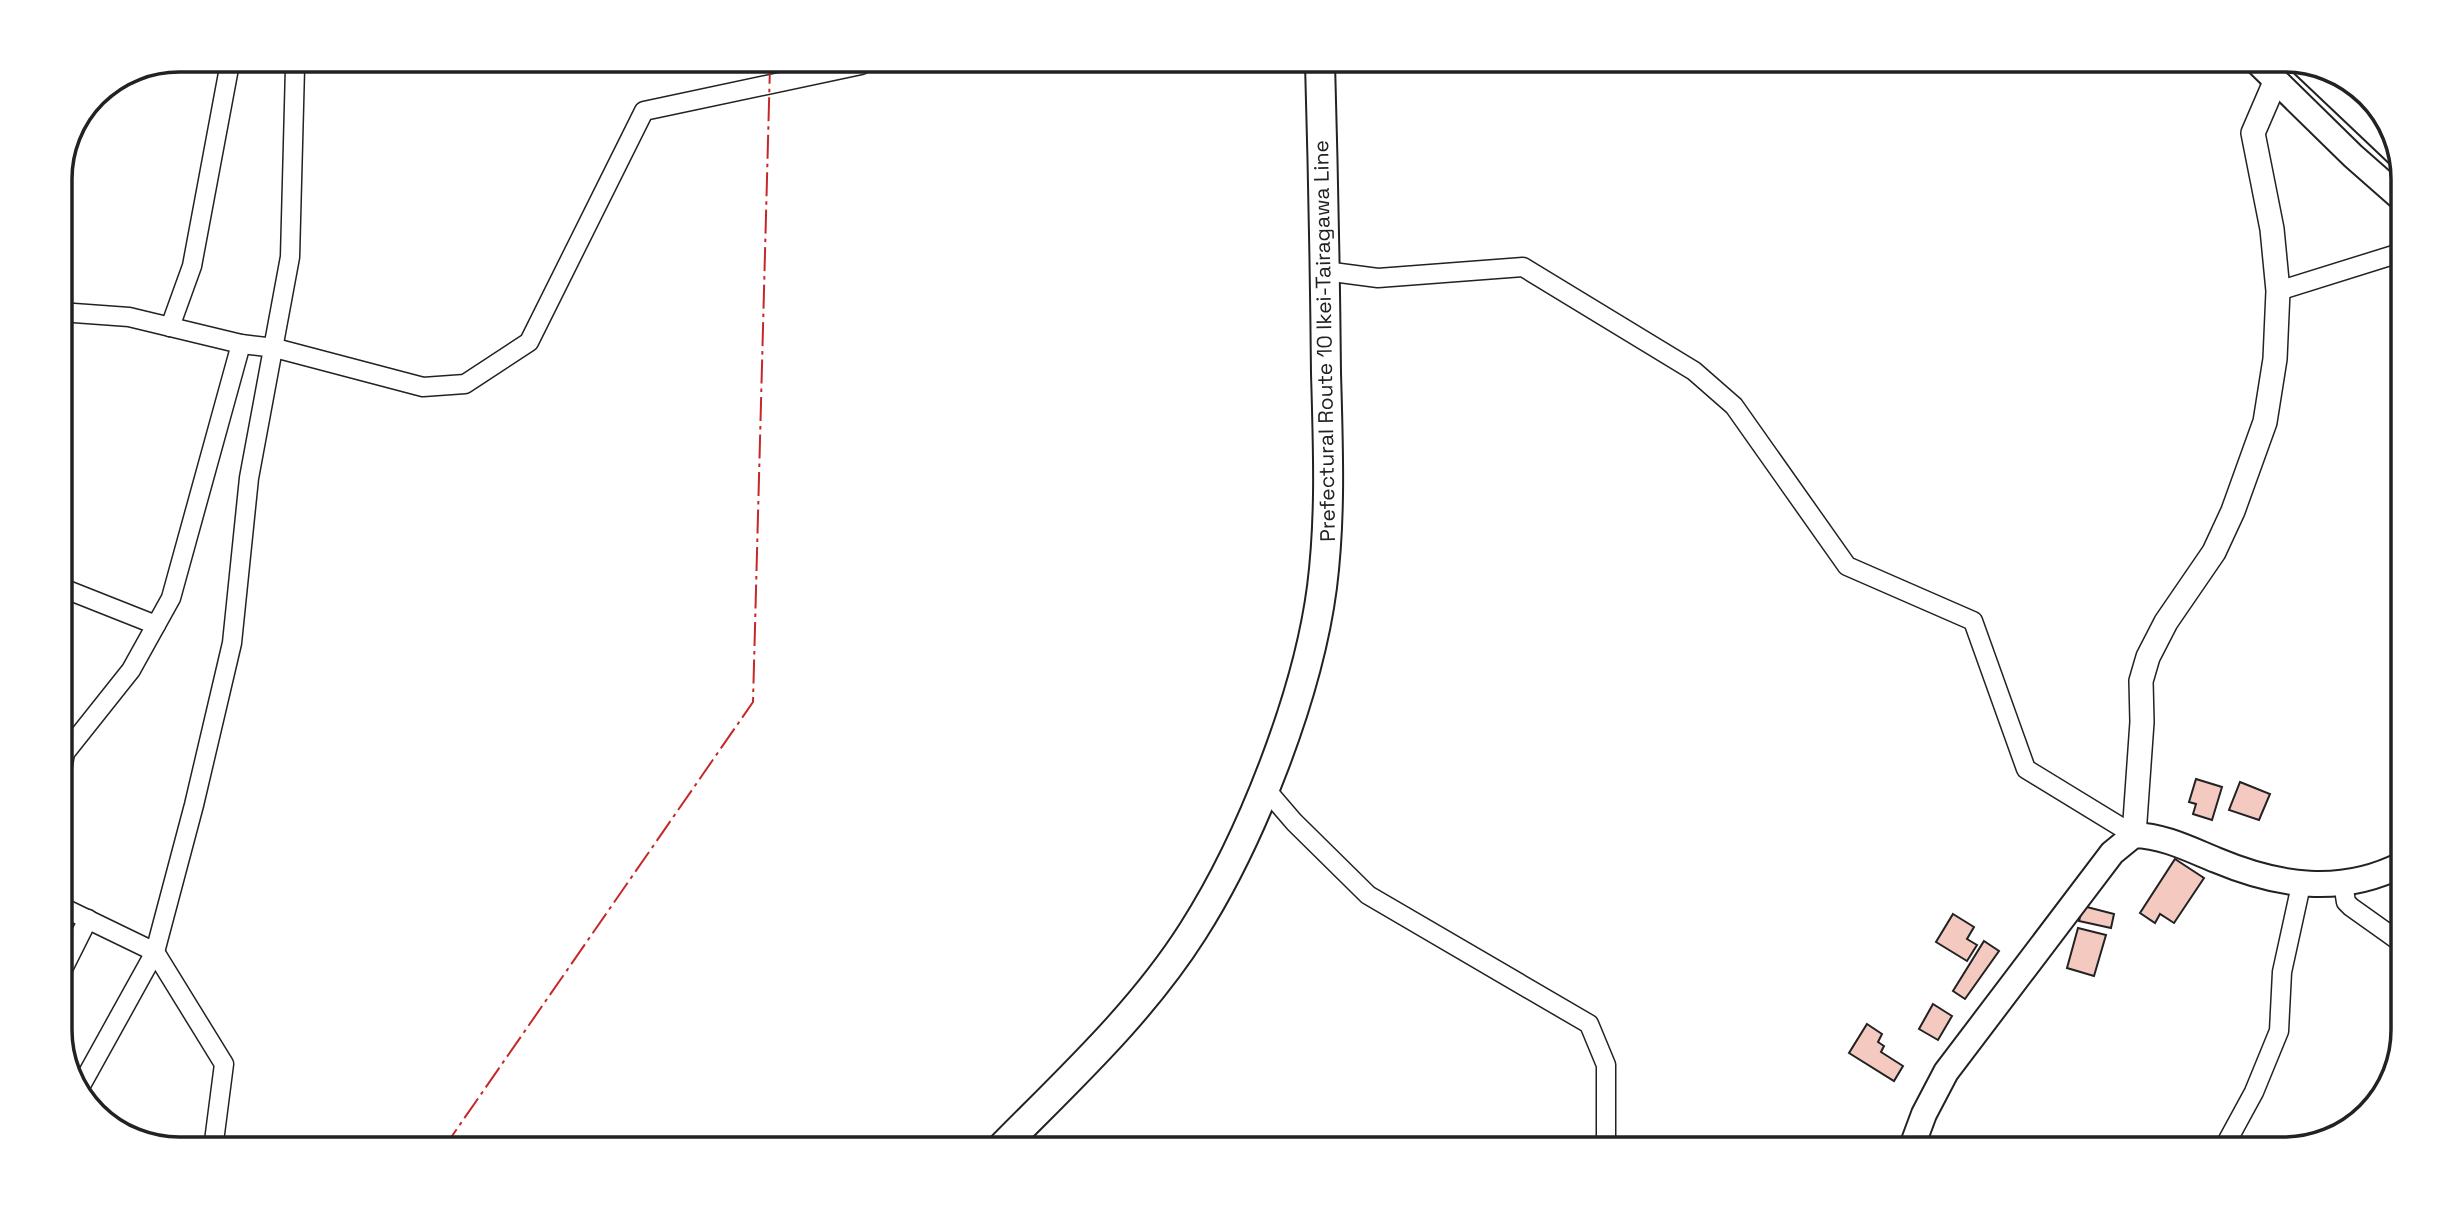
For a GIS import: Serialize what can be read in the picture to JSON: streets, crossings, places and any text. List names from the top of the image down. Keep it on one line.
{"streets":{"main road":["Prefectural Route 10 Ikei-Tairagawa Line"]}}
